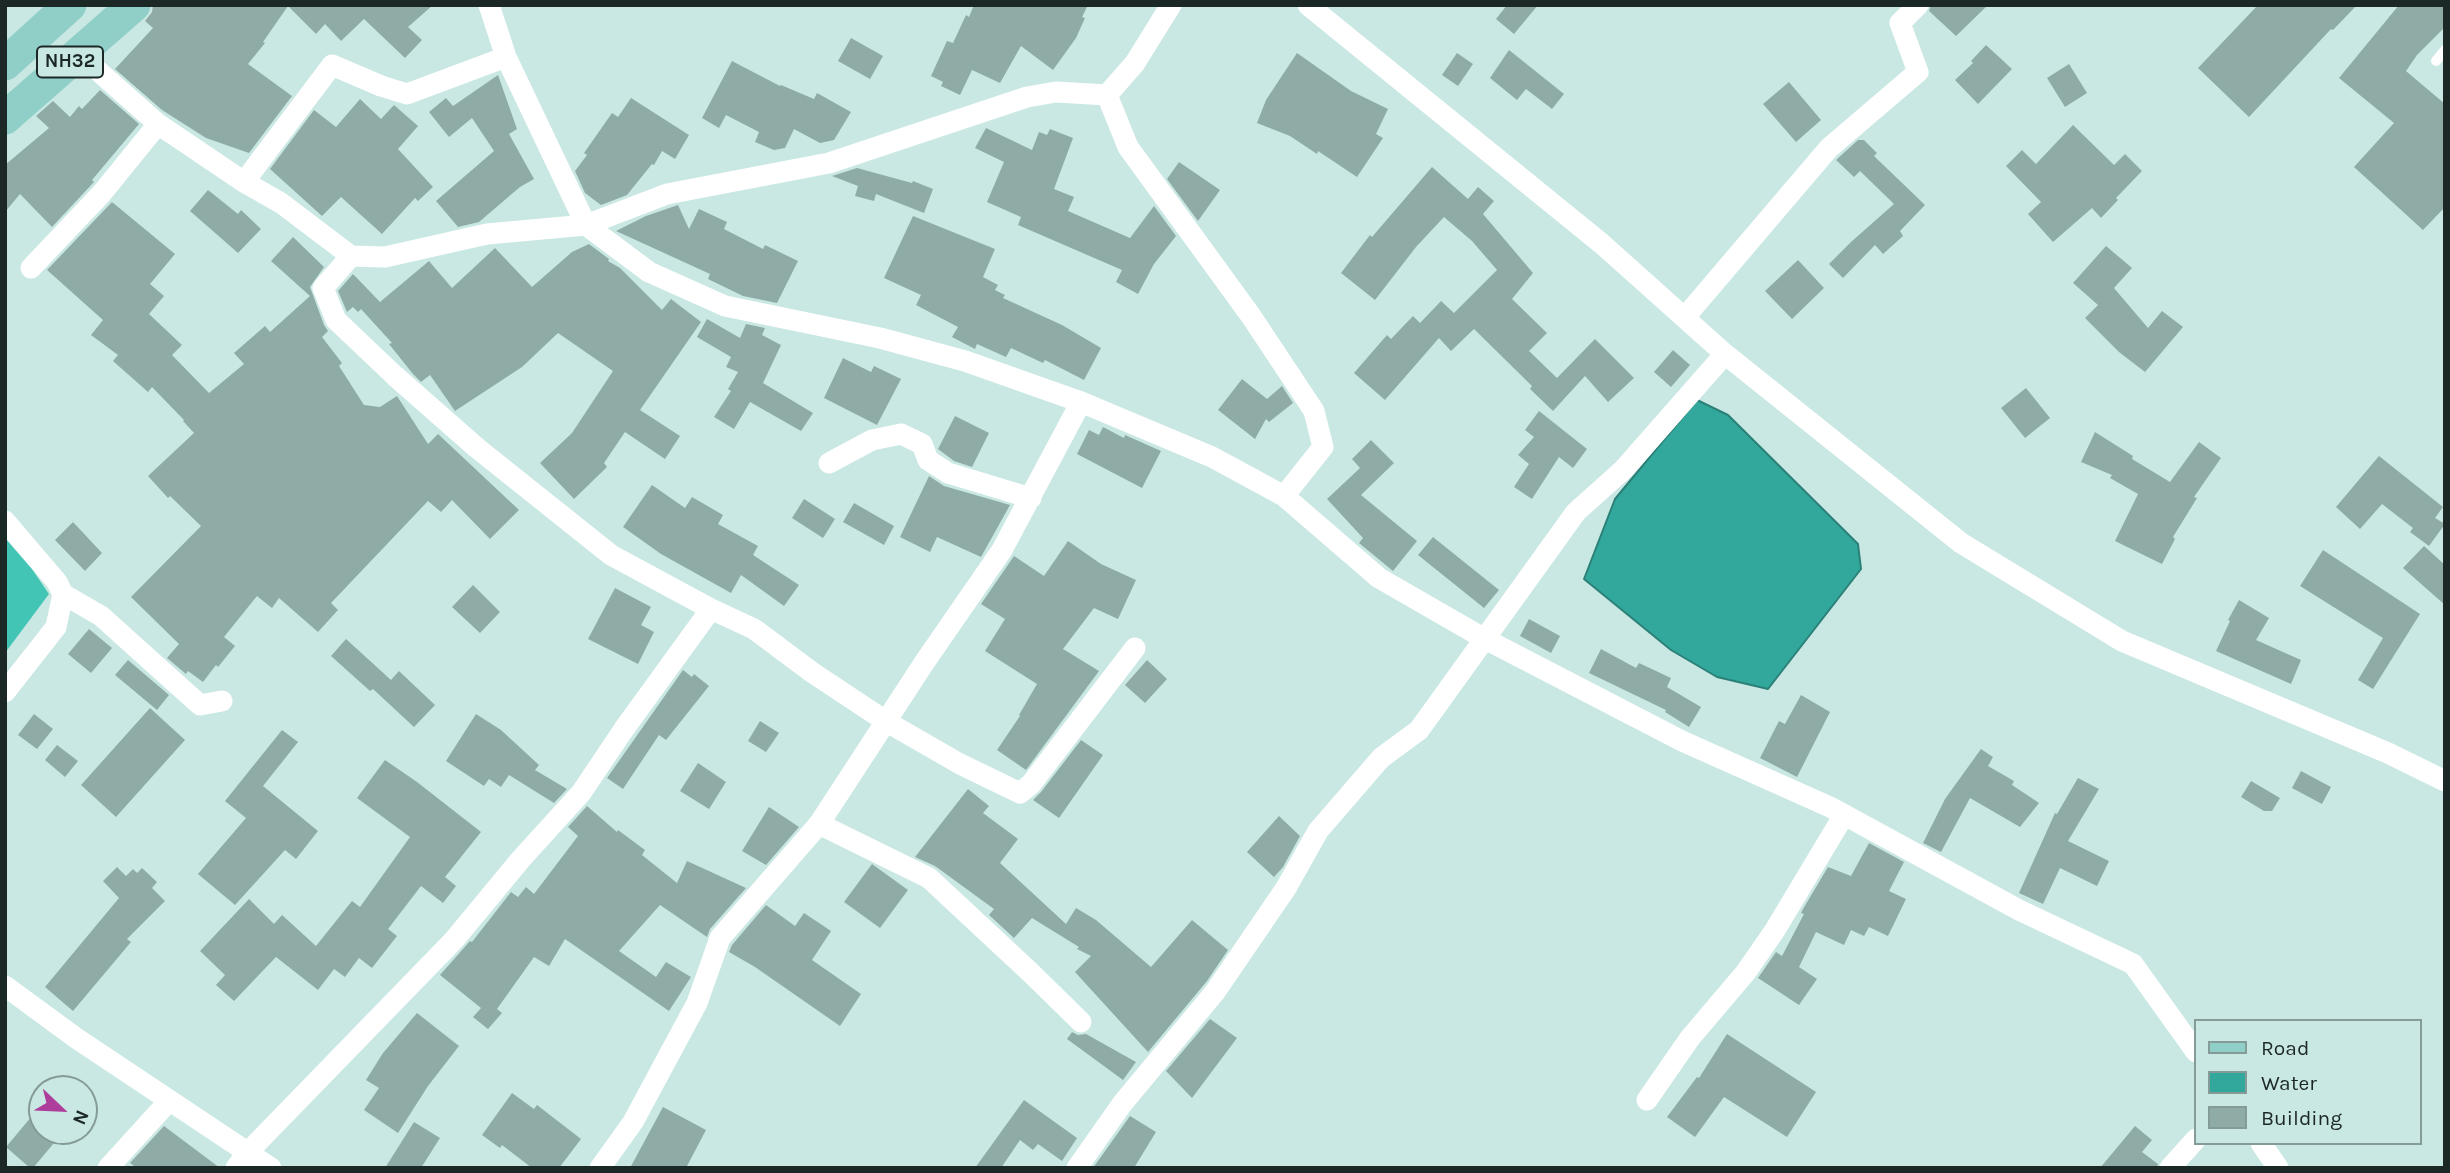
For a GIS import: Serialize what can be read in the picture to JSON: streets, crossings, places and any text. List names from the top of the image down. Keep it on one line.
{"streets":{"main road":["NH32"]},"legend":["Road","Water","Building"],"north":"bottom right"}
